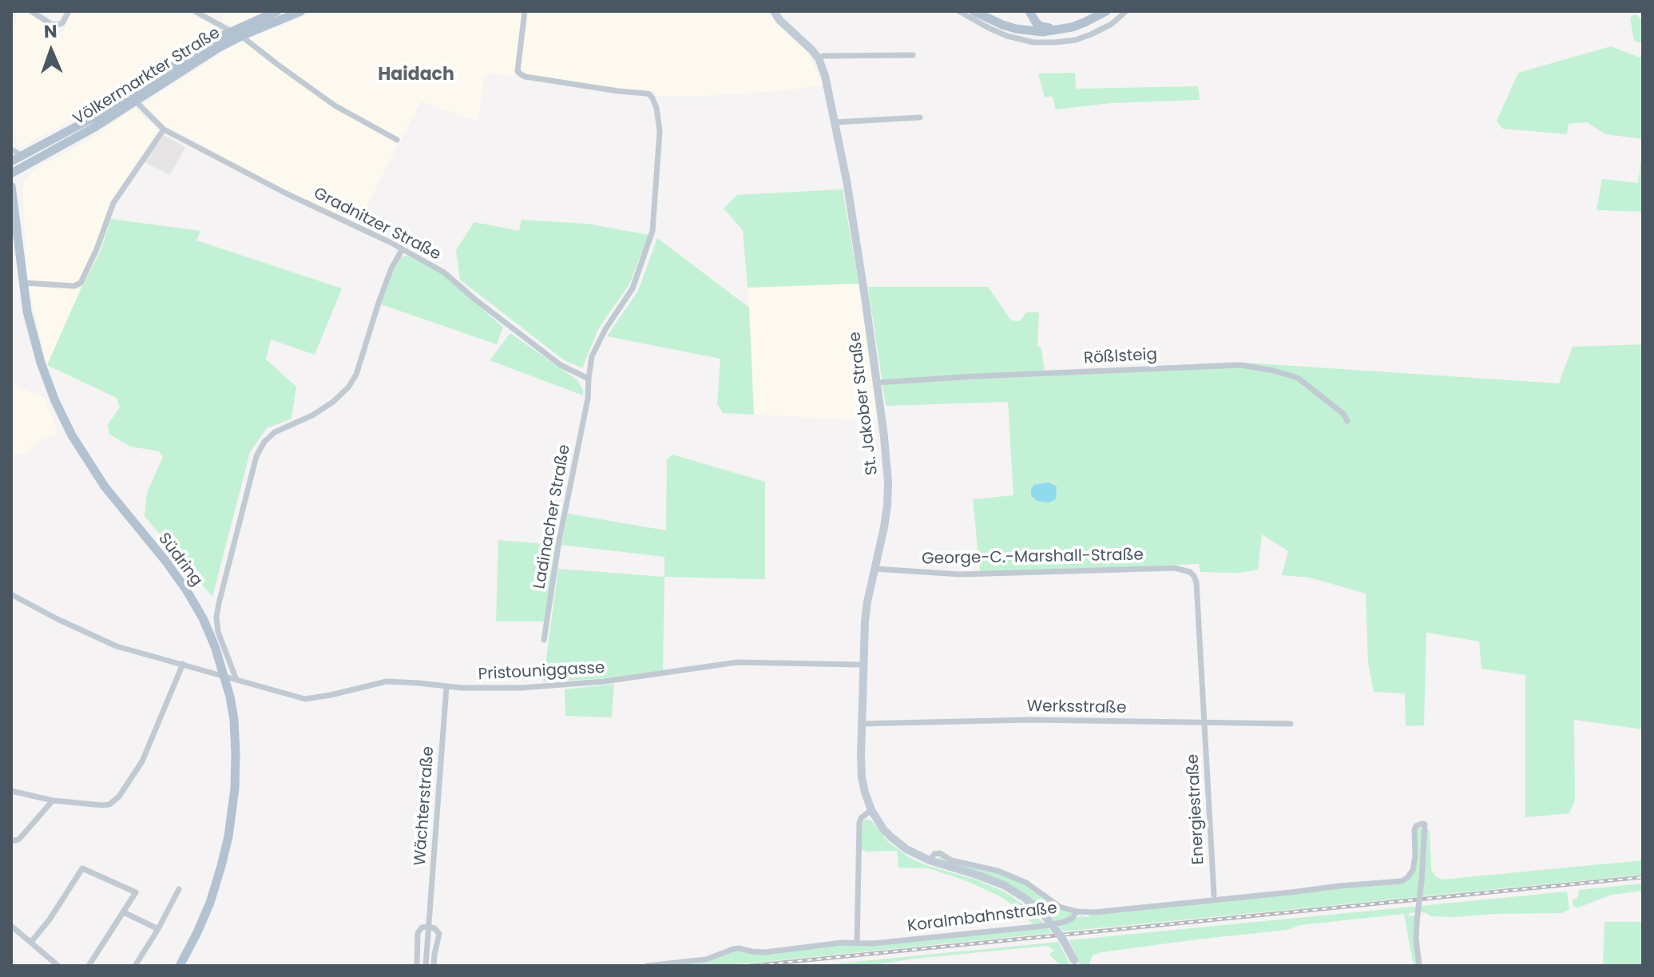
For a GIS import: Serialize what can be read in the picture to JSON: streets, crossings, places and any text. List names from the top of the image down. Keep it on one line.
{"streets":{"main road":["Völkermarkter Straße","St. Jakober Straße","Südring"],"street":["Gradnitzer Straße","Rößlsteig","Ladinacher Straße","George-C.-Marshall-Straße","Pristouniggasse","Werksstraße","Wächterstraße","Energiestraße","Koralmbahnstraße"]},"crossings":[["Völkermarkter Straße","Gradnitzer Straße"],["Gradnitzer Straße","Ladinacher Straße"],["Rößlsteig","St. Jakober Straße"],["St. Jakober Straße","George-C.-Marshall-Straße"],["St. Jakober Straße","Pristouniggasse"],["St. Jakober Straße","Werksstraße"],["George-C.-Marshall-Straße","Energiestraße"],["Südring","Pristouniggasse"],["Pristouniggasse","Wächterstraße"],["Werksstraße","Energiestraße"]],"districts":["Haidach"],"north":"top"}
